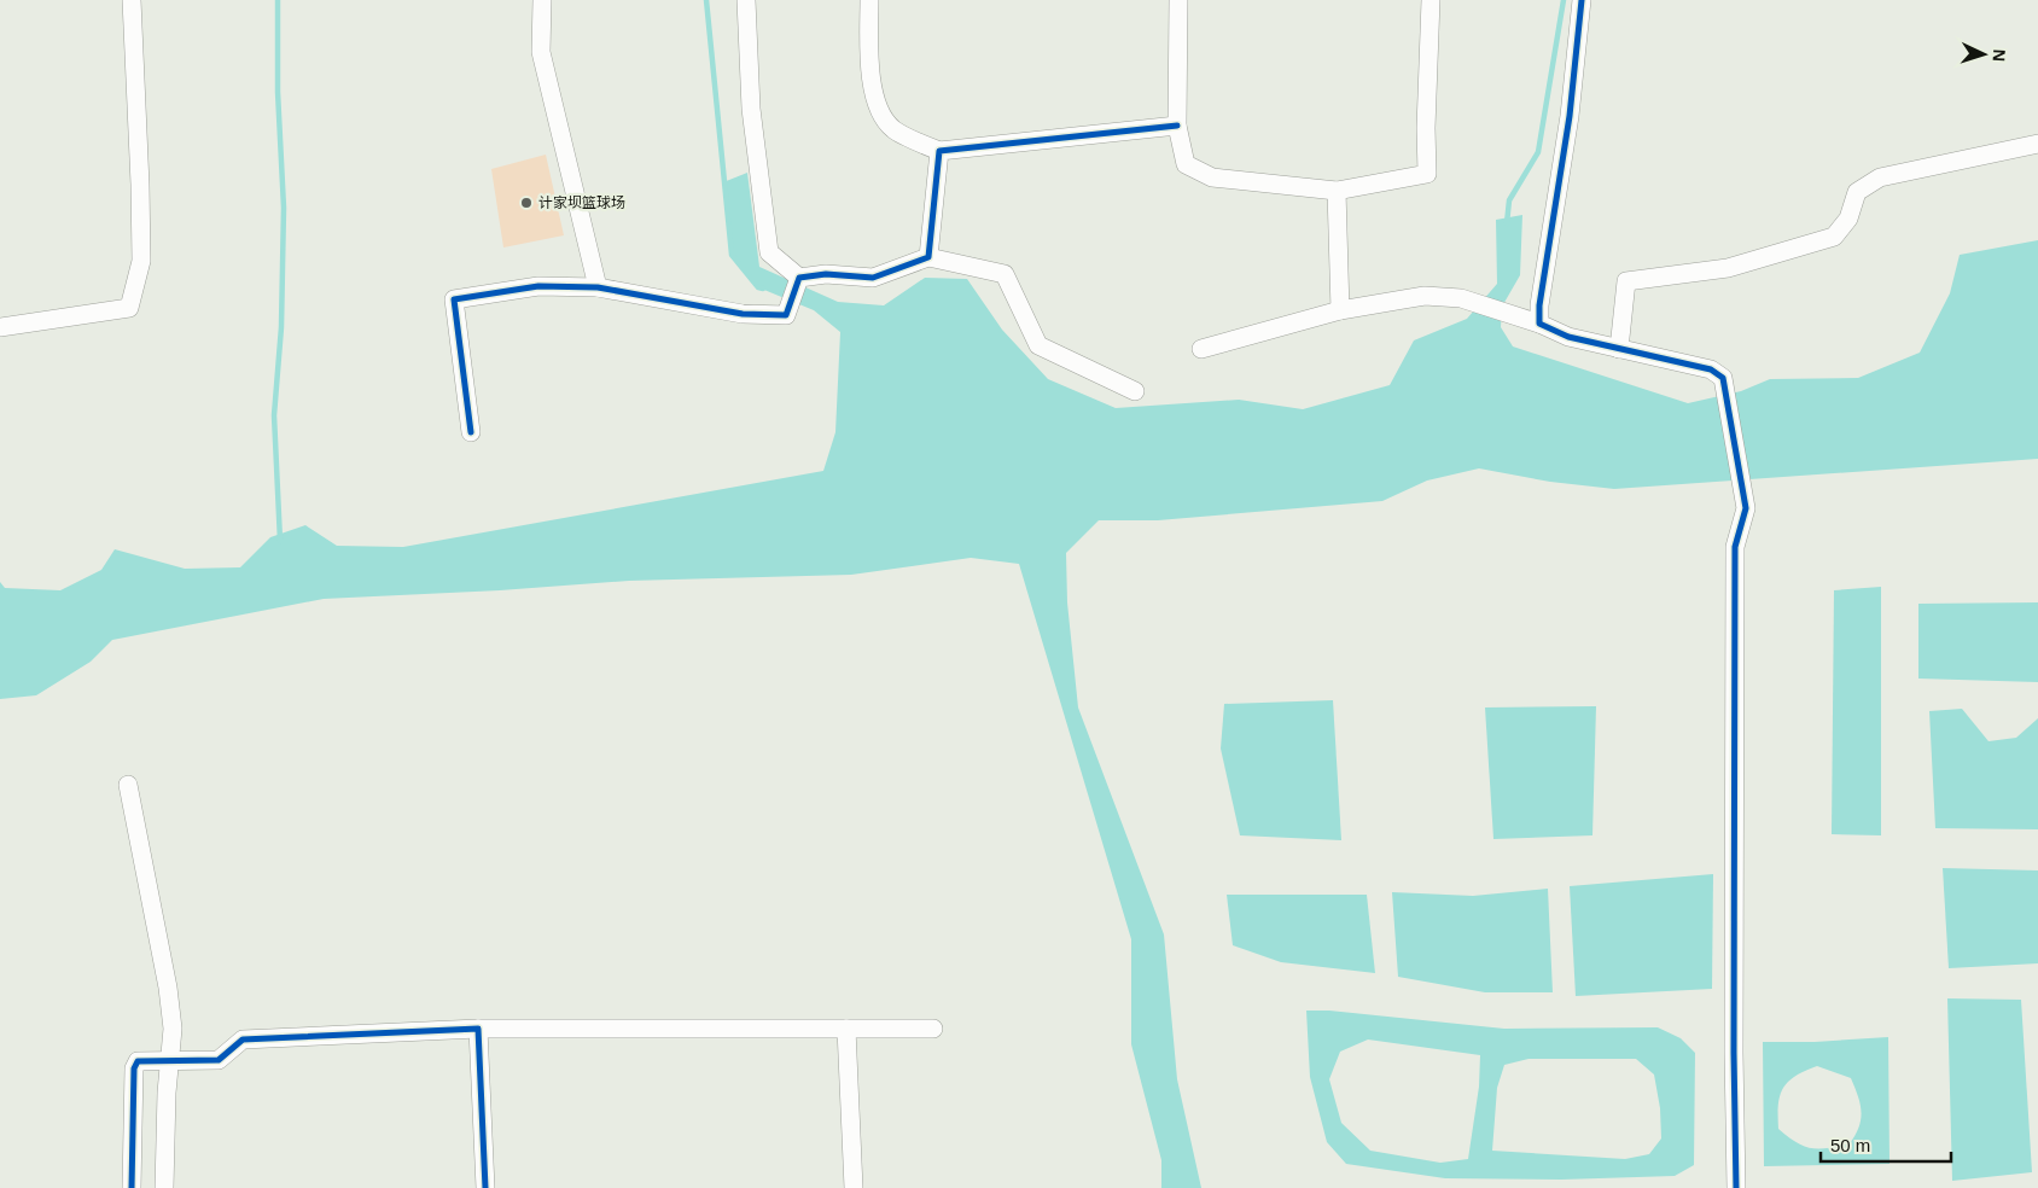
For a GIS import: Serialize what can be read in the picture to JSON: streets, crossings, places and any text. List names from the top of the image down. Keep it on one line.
{"places":["计家坝篮球场"],"scale_bar":"50 m","north":"right"}
